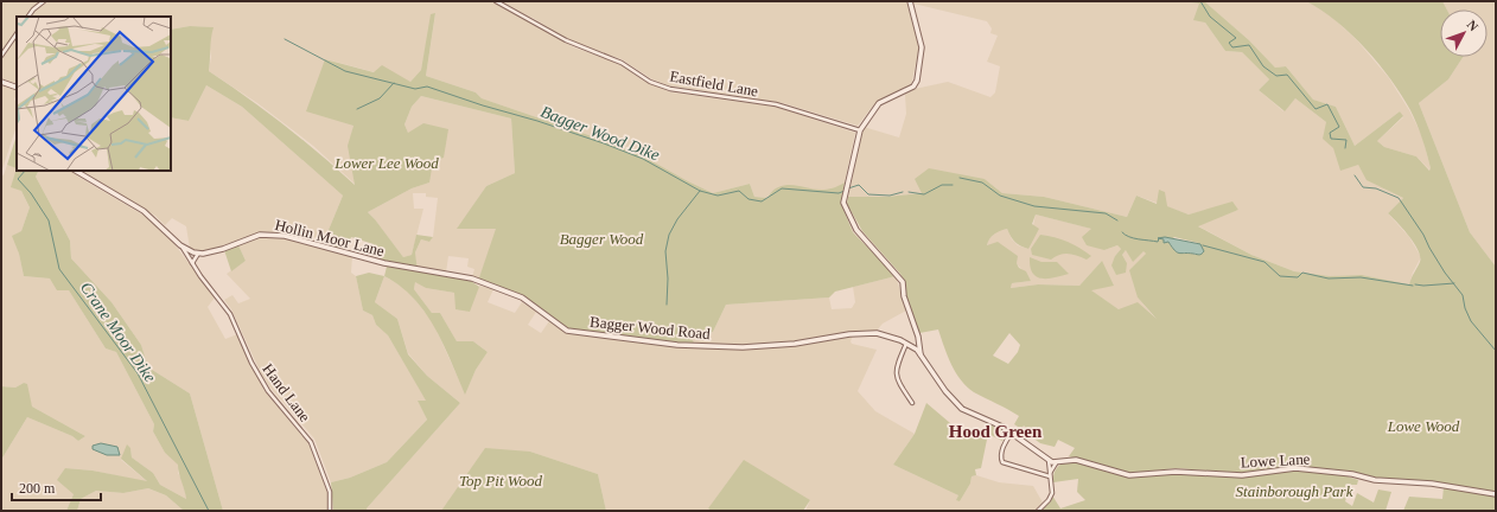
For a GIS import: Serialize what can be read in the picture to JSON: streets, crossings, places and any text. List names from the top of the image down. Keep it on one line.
{"streets":{"street":["Eastfield Lane","Hollin Moor Lane","Bagger Wood Road","Hand Lane","Lowe Lane"]},"crossings":[["Hollin Moor Lane","Bagger Wood Road"]],"districts":["Hood Green"],"water":["Bagger Wood Dike","Crane Moor Dike"],"parks":["Lower Lee Wood","Bagger Wood","Lowe Wood","Top Pit Wood","Stainborough Park"],"scale_bar":"200 m","north":"top right"}
